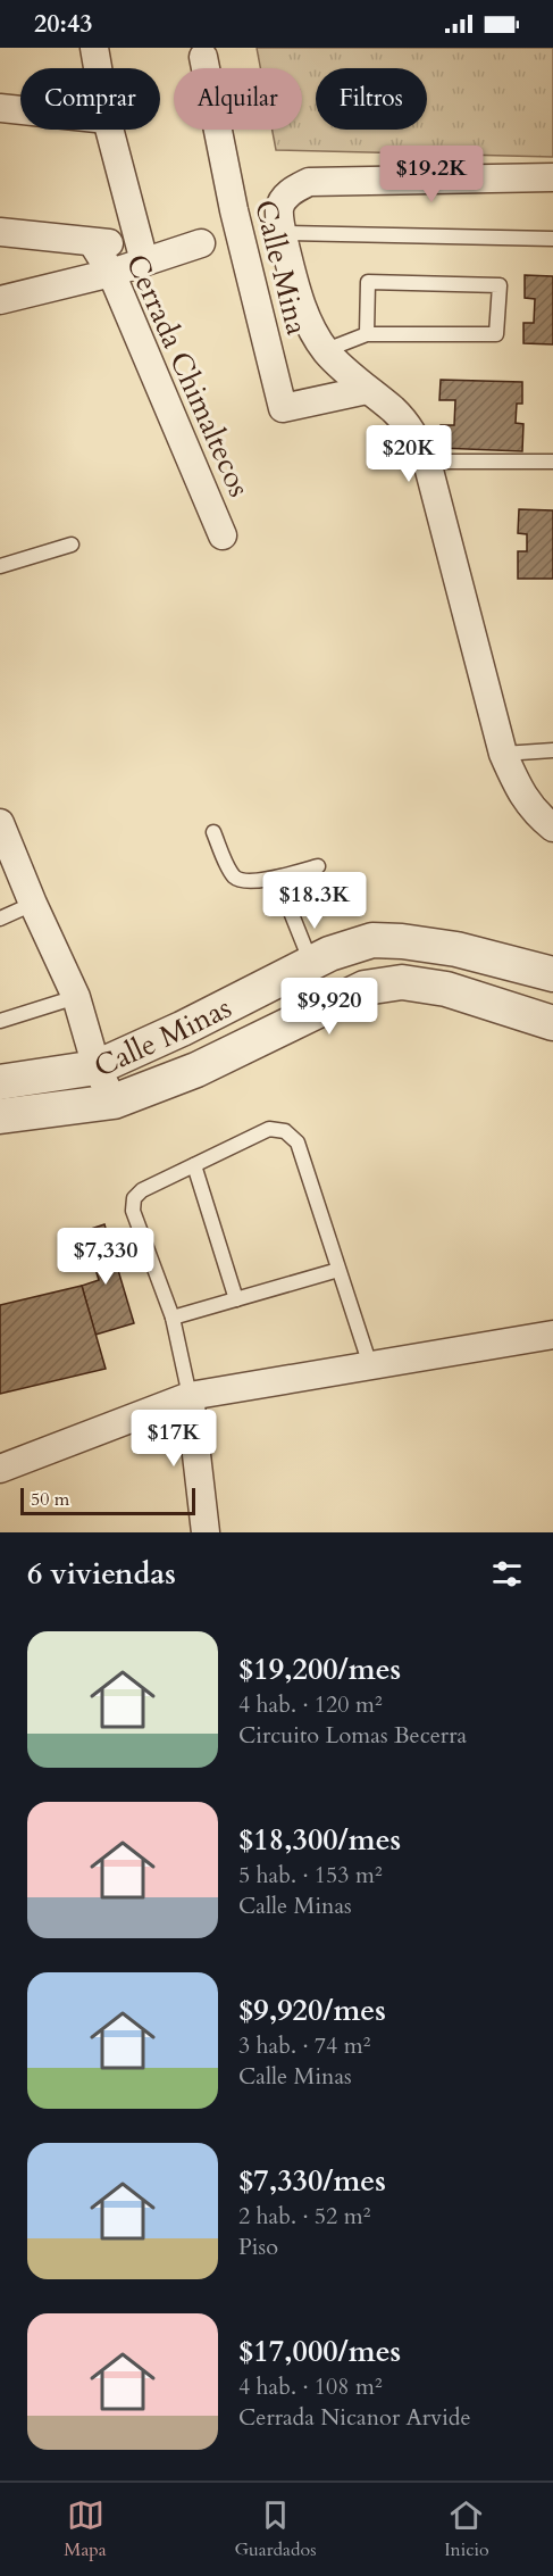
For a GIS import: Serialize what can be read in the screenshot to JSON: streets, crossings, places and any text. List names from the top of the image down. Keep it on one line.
{"streets":{"street":["Calle Mina","Cerrada Chimaltecos","Calle Minas"]},"scale_bar":"50 m","page":{"status":"20:43","chip":["Comprar","Alquilar","Filtros"],"price":["$19.2K","$20K","$18.3K","$9,920","$7,330","$17K"],"scale":"50 m","heading":"6 viviendas","list":[{"name":"$19,200/mes","note":"4 hab. · 120 m² · Circuito Lomas Becerra"},{"name":"$18,300/mes","note":"5 hab. · 153 m² · Calle Minas"},{"name":"$9,920/mes","note":"3 hab. · 74 m² · Calle Minas"},{"name":"$7,330/mes","note":"2 hab. · 52 m² · Piso"},{"name":"$17,000/mes","note":"4 hab. · 108 m² · Cerrada Nicanor Arvide"}],"tabs":["Mapa","Guardados","Inicio"]}}
